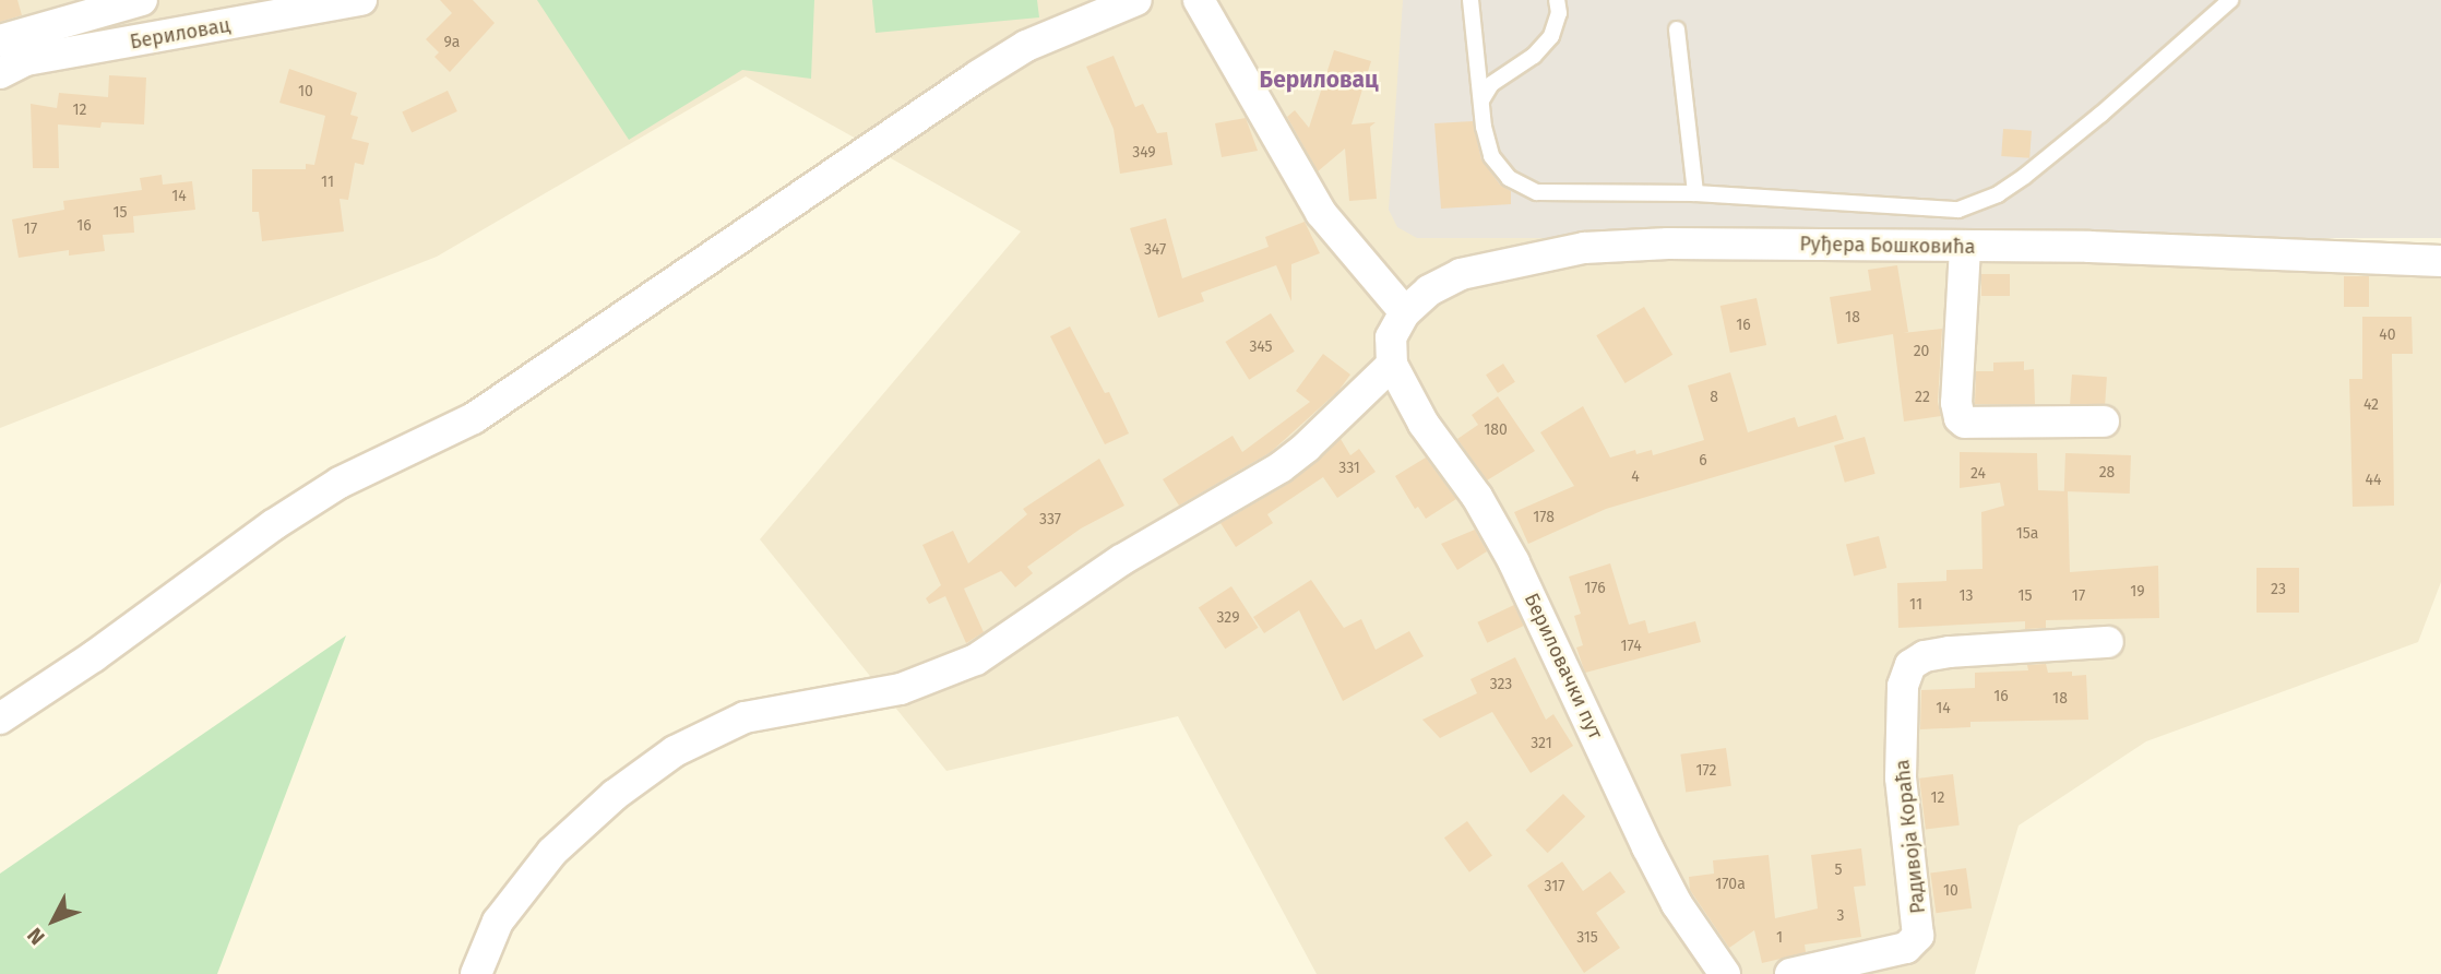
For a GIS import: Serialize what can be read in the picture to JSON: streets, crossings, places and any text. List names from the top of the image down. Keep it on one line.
{"streets":{"street":["Бериловац","Руђера Бошковића","Бериловачки пут","Радивоја Кораћа"]},"crossings":[["Руђера Бошковића","Бериловачки пут"]],"districts":["Бериловац"],"house_numbers":["9a","10","12","349","11","14","15","16","17","347","18","16","40","345","20","8","22","42","180","6","331","28","24","4","44","178","337","15a","176","23","19","13","15","17","11","329","174","323","16","18","14","321","172","12","5","170a","317","10","3","315","1"],"north":"bottom left"}
